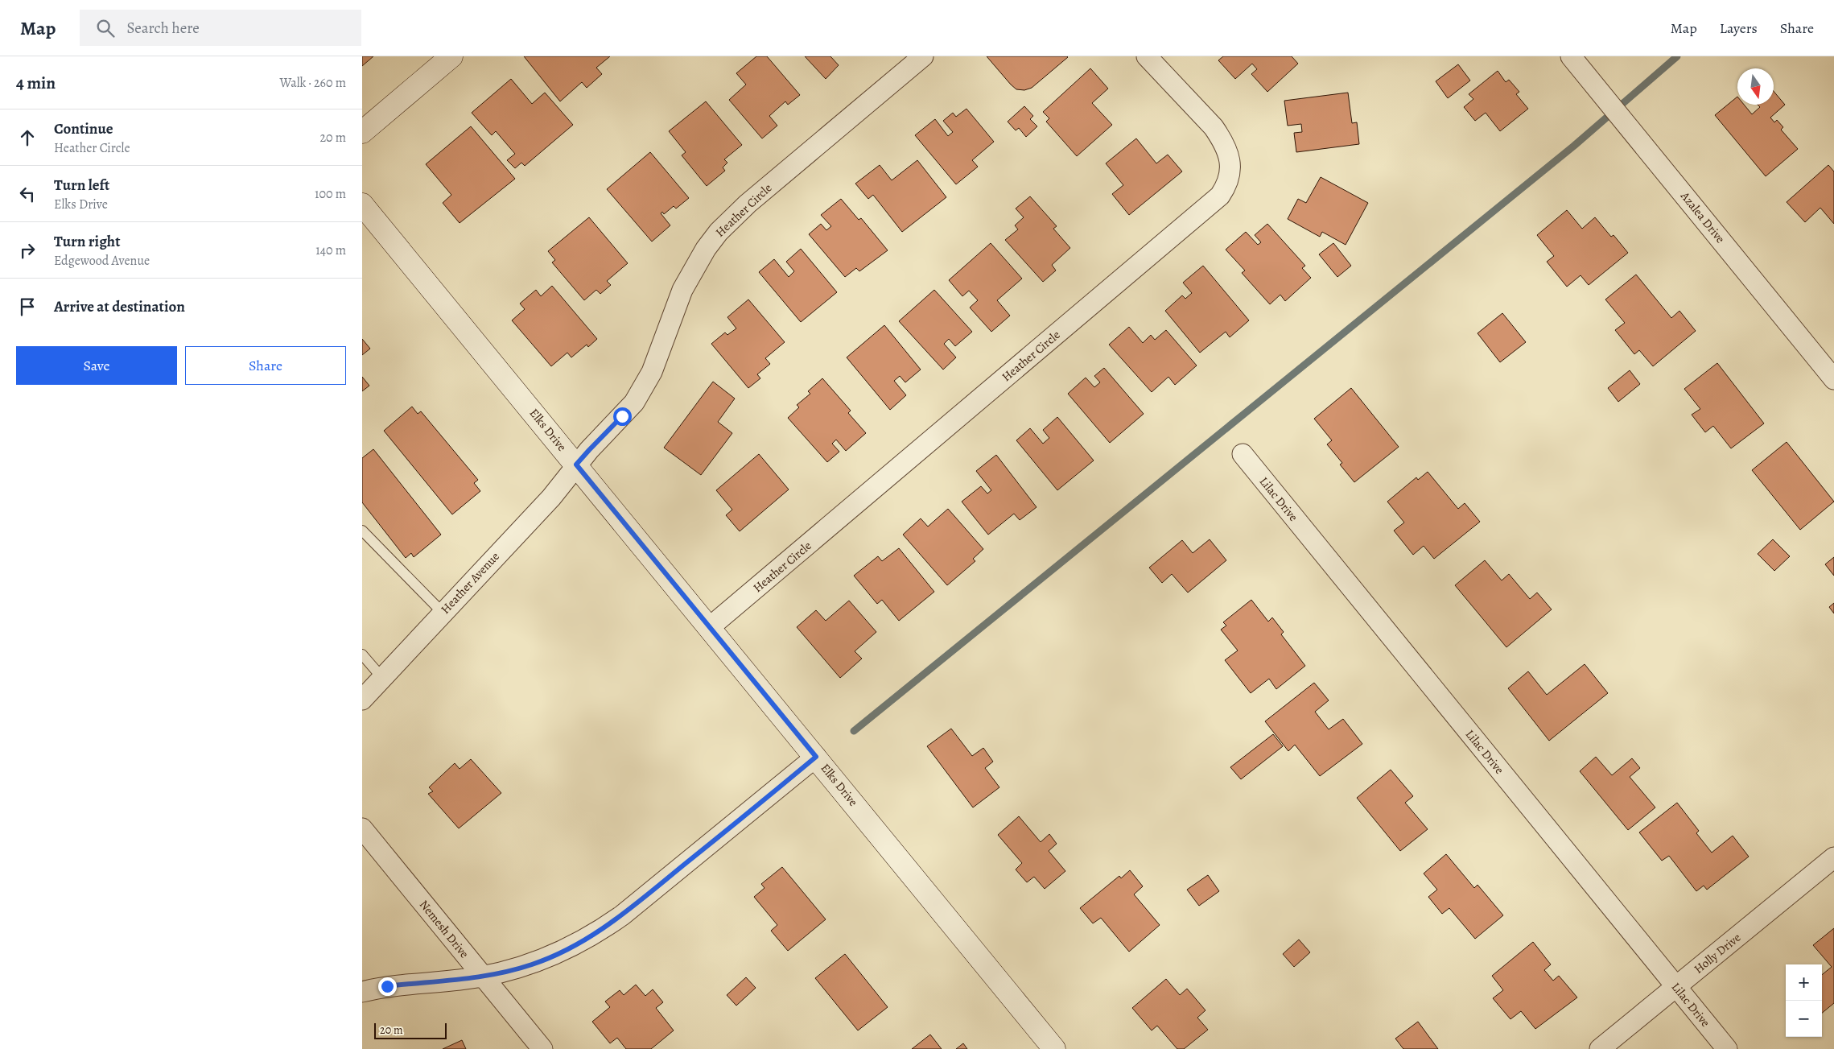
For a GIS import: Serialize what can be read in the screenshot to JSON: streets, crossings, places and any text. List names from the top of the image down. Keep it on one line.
{"streets":{"main road":["Elks Drive"],"street":["Heather Circle","Azalea Drive","Lilac Drive","Heather Avenue","Nemesh Drive","Holly Drive"]},"crossings":[["Heather Circle","Elks Drive"],["Heather Circle","Heather Avenue"],["Elks Drive","Heather Avenue"],["Lilac Drive","Holly Drive"]],"scale_bar":"20 m","north":"bottom","page":{"header":"Map","search":"Search here","nav":["Map","Layers","Share"],"heading":["4 min","Walk · 260 m"],"list":[["Continue","Heather Circle","20 m"],["Turn left","Elks Drive","100 m"],["Turn right","Edgewood Avenue","140 m"],"Arrive at destination"],"buttons":["Save","Share"],"map_buttons":["+","−"],"scale":"20 m"}}
